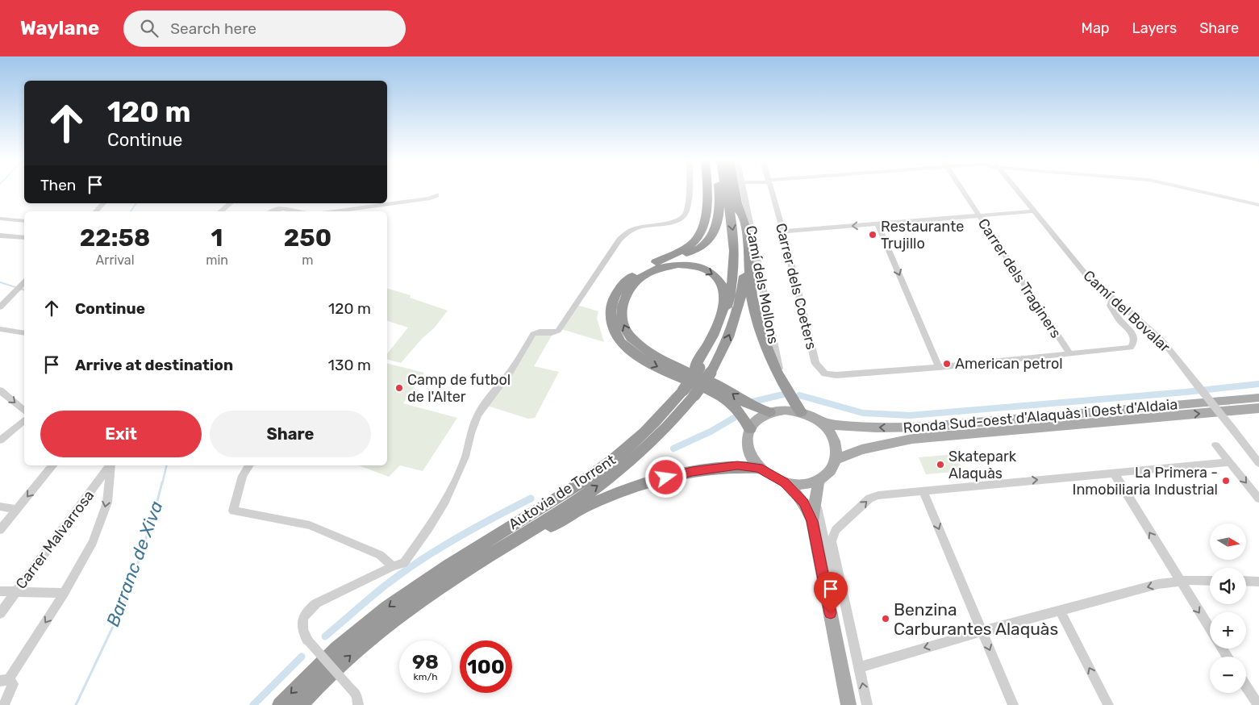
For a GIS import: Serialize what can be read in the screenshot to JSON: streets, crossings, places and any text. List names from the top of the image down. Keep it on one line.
{"streets":{"highway":["Autovia de Torrent"],"main road":["Ronda Sud-oest d'Alaquàs i Oest d'Aldaia"],"street":["Carrer dels Traginers","Camí dels Mollons","Carrer dels Coeters","Camí del Bovalar","Carrer Malvarrosa"]},"water":["Barranc de Xiva"],"places":["Restaurante Trujillo","American petrol","Camp de futbol de l'Alter","Skatepark Alaquàs","La Primera - Inmobiliaria Industrial","Benzina Carburantes Alaquàs"],"north":"right","page":{"header":"Waylane","search":"Search here","nav":["Map","Layers","Share"],"turn":["120 m","Continue"],"then":"Then","eta":["22:58","Arrival","1","min","250","m"],"list":[{"name":"Continue","value":"120 m"},{"name":"Arrive at destination","value":"130 m"}],"buttons":["Exit","Share"],"map_buttons":["+","−"],"speed":"98 km/h","limit":"100"}}
